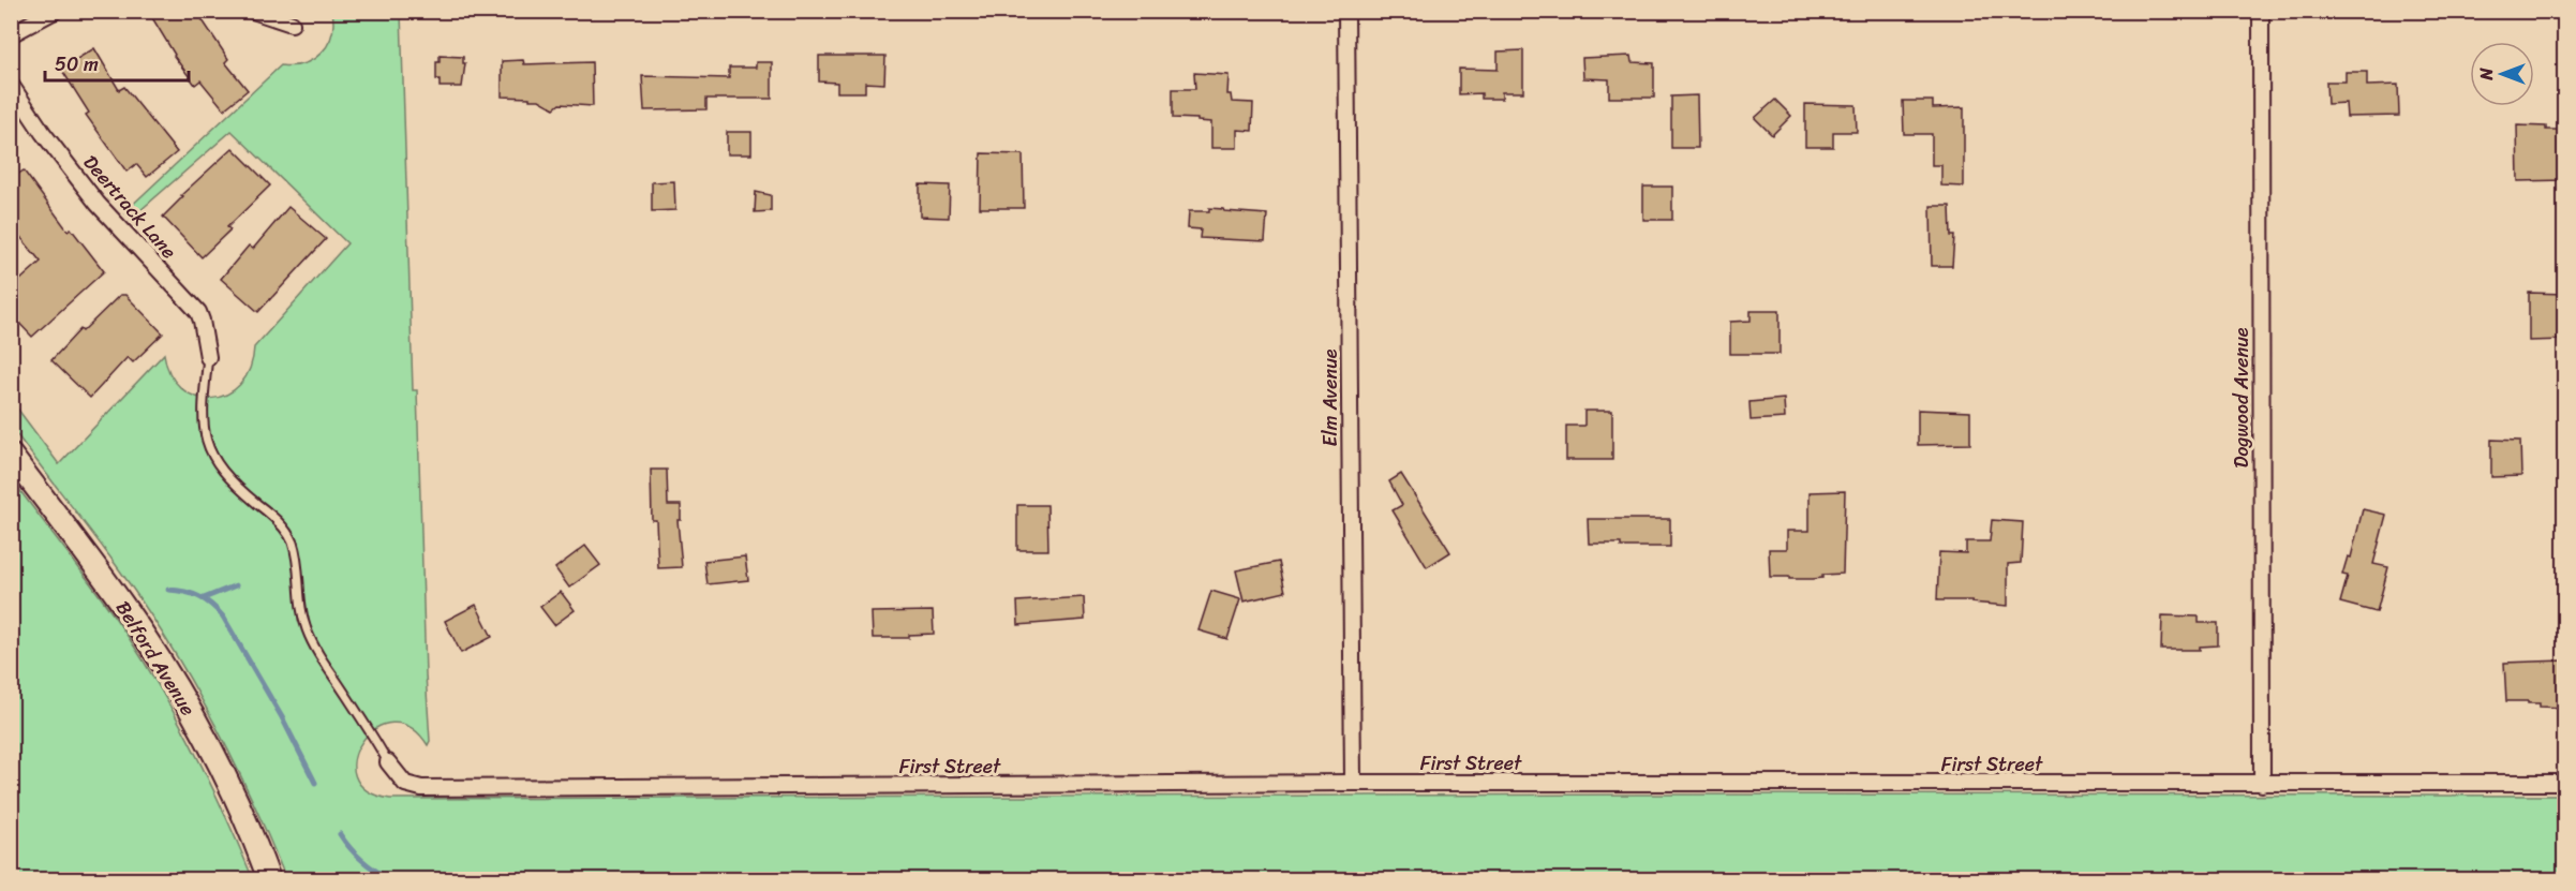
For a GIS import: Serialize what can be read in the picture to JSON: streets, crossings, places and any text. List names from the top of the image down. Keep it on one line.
{"streets":{"main road":["Belford Avenue"],"street":["Deertrack Lane","Elm Avenue","Dogwood Avenue","First Street"]},"crossings":[["Elm Avenue","First Street"],["Dogwood Avenue","First Street"]],"scale_bar":"50 m","north":"left"}
